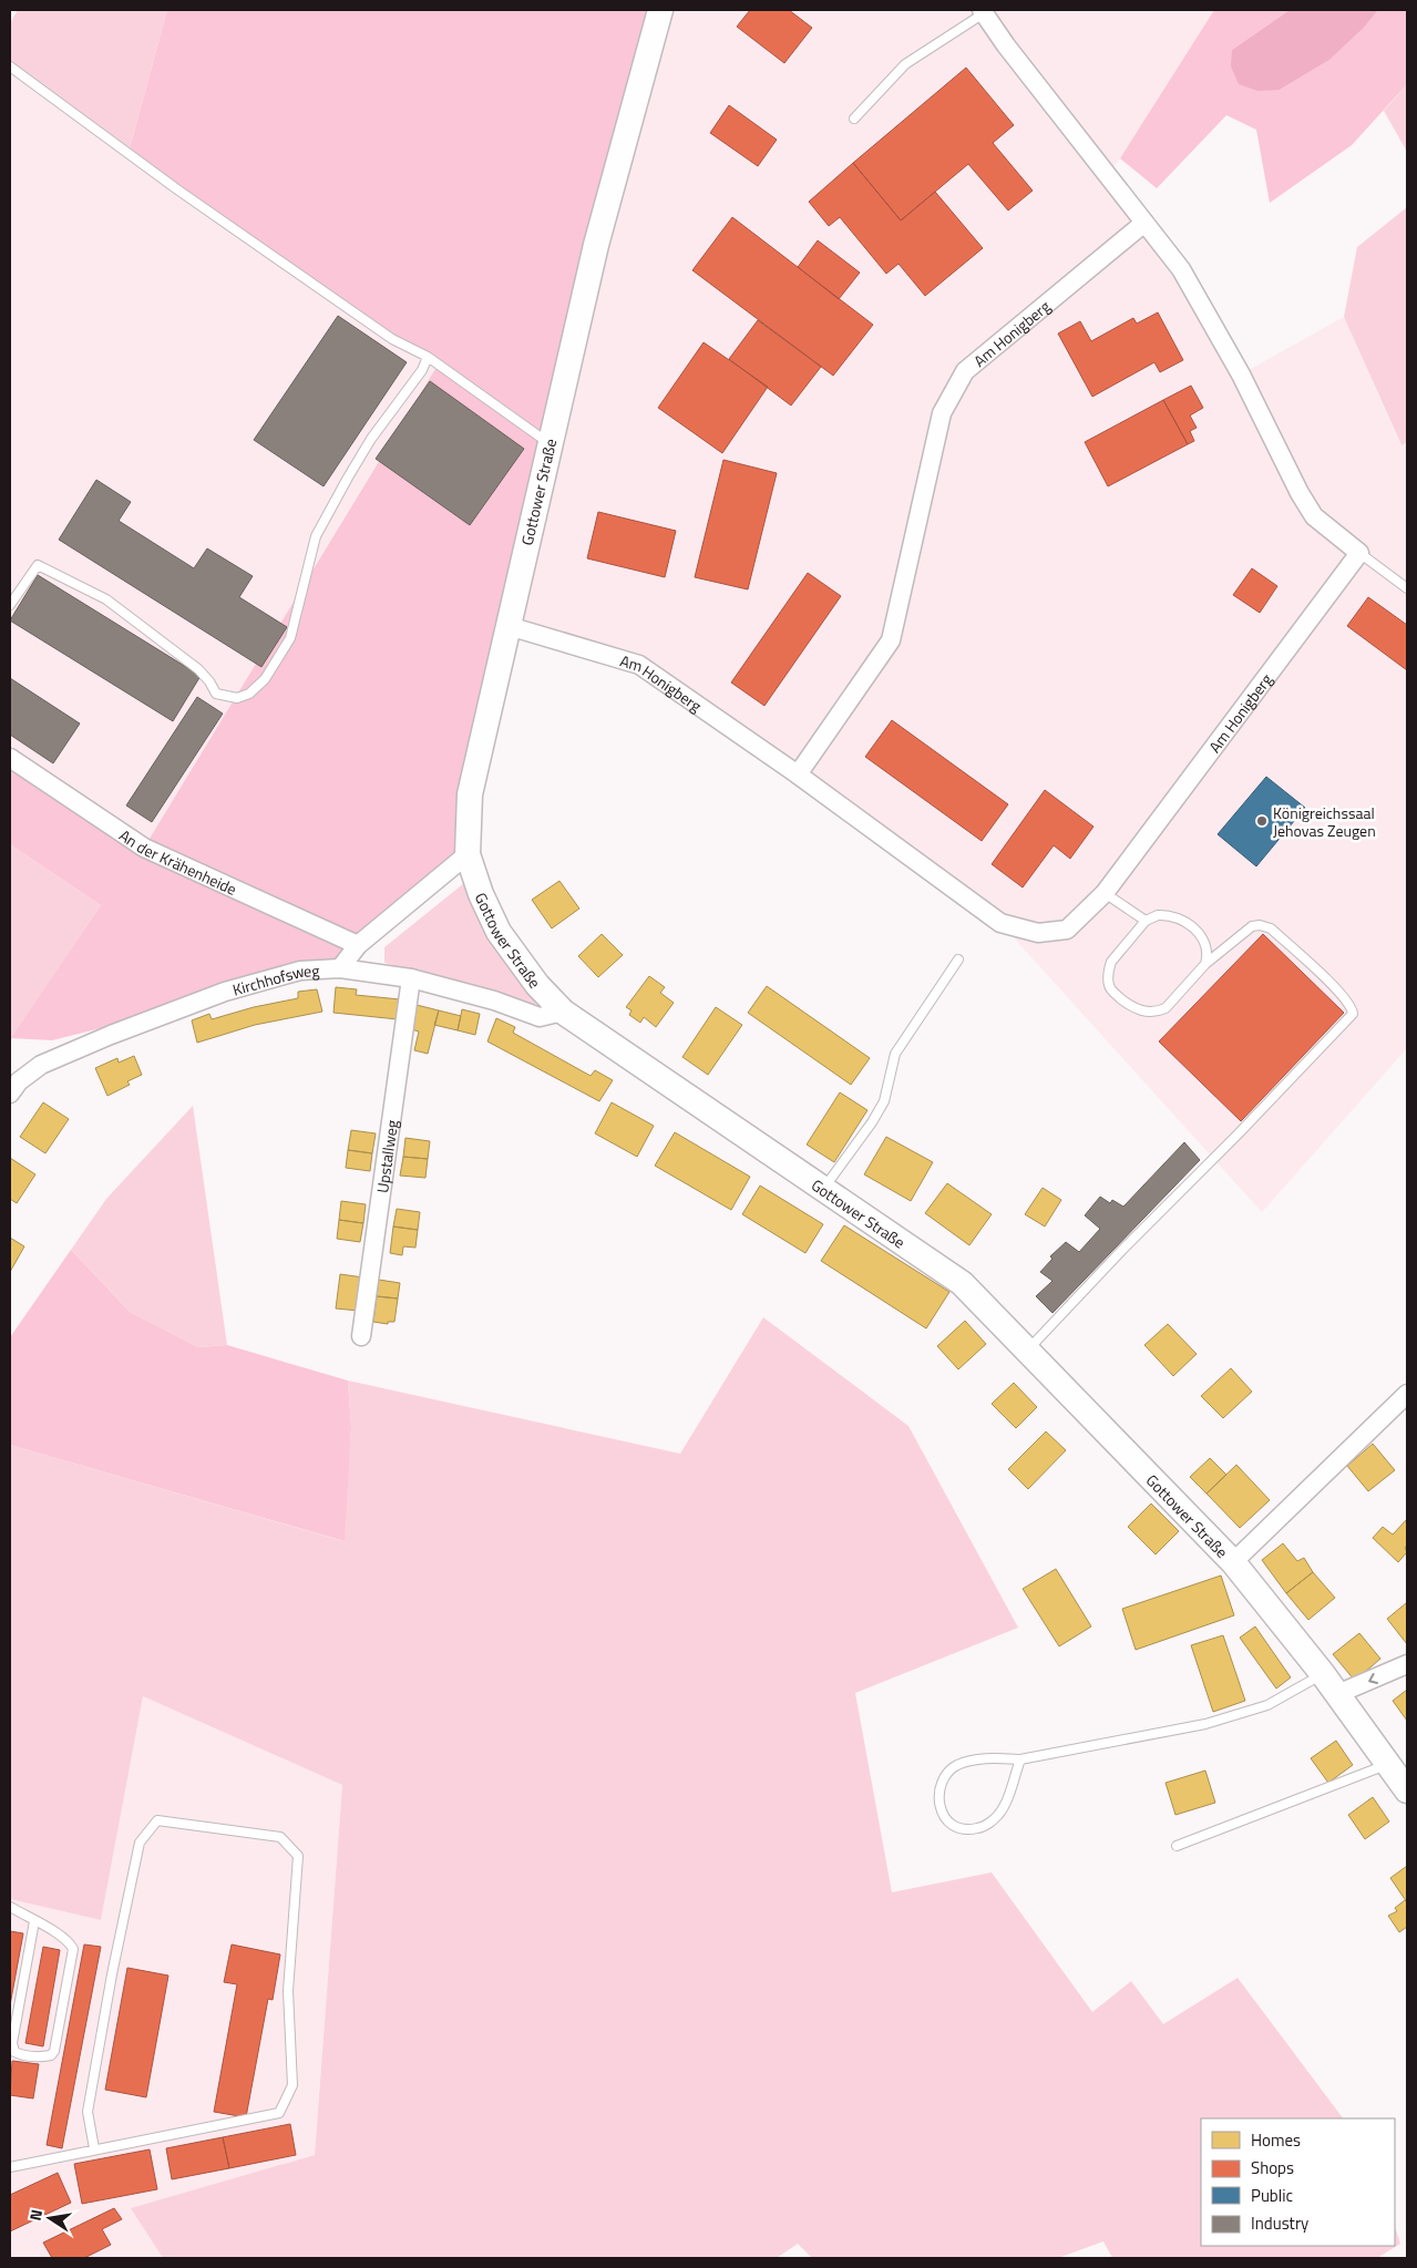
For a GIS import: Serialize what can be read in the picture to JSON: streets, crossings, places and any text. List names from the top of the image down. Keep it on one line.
{"streets":{"street":["Am Honigberg","Gottower Straße","An der Krähenheide","Kirchhofsweg","Upstallweg"]},"crossings":[["Am Honigberg","Gottower Straße"],["Gottower Straße","Kirchhofsweg"],["Kirchhofsweg","Upstallweg"]],"places":["Königreichssaal Jehovas Zeugen"],"legend":["Homes","Shops","Public","Industry"],"north":"left"}
